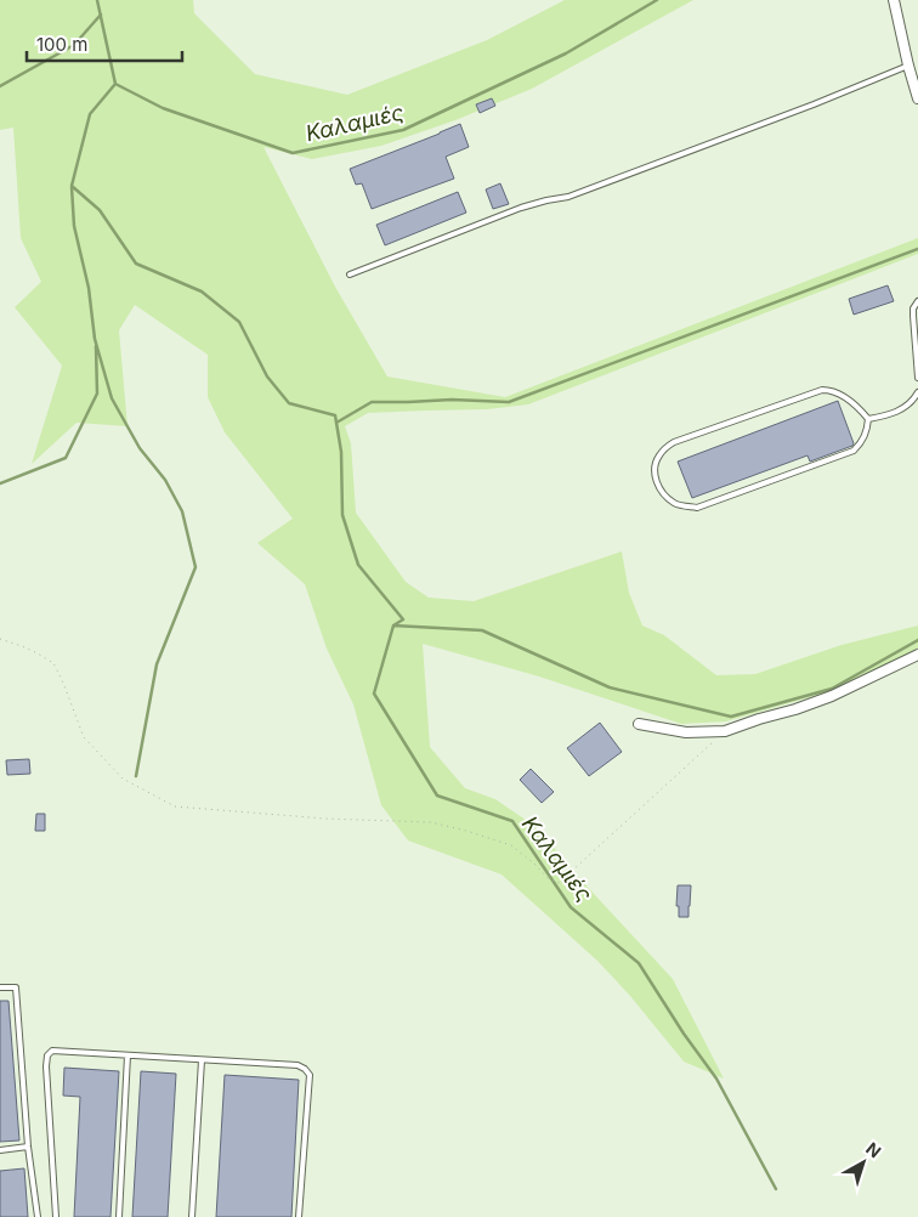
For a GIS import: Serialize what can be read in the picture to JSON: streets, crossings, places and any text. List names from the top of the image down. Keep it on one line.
{"water":["Καλαμιές"],"scale_bar":"100 m","north":"top right"}
